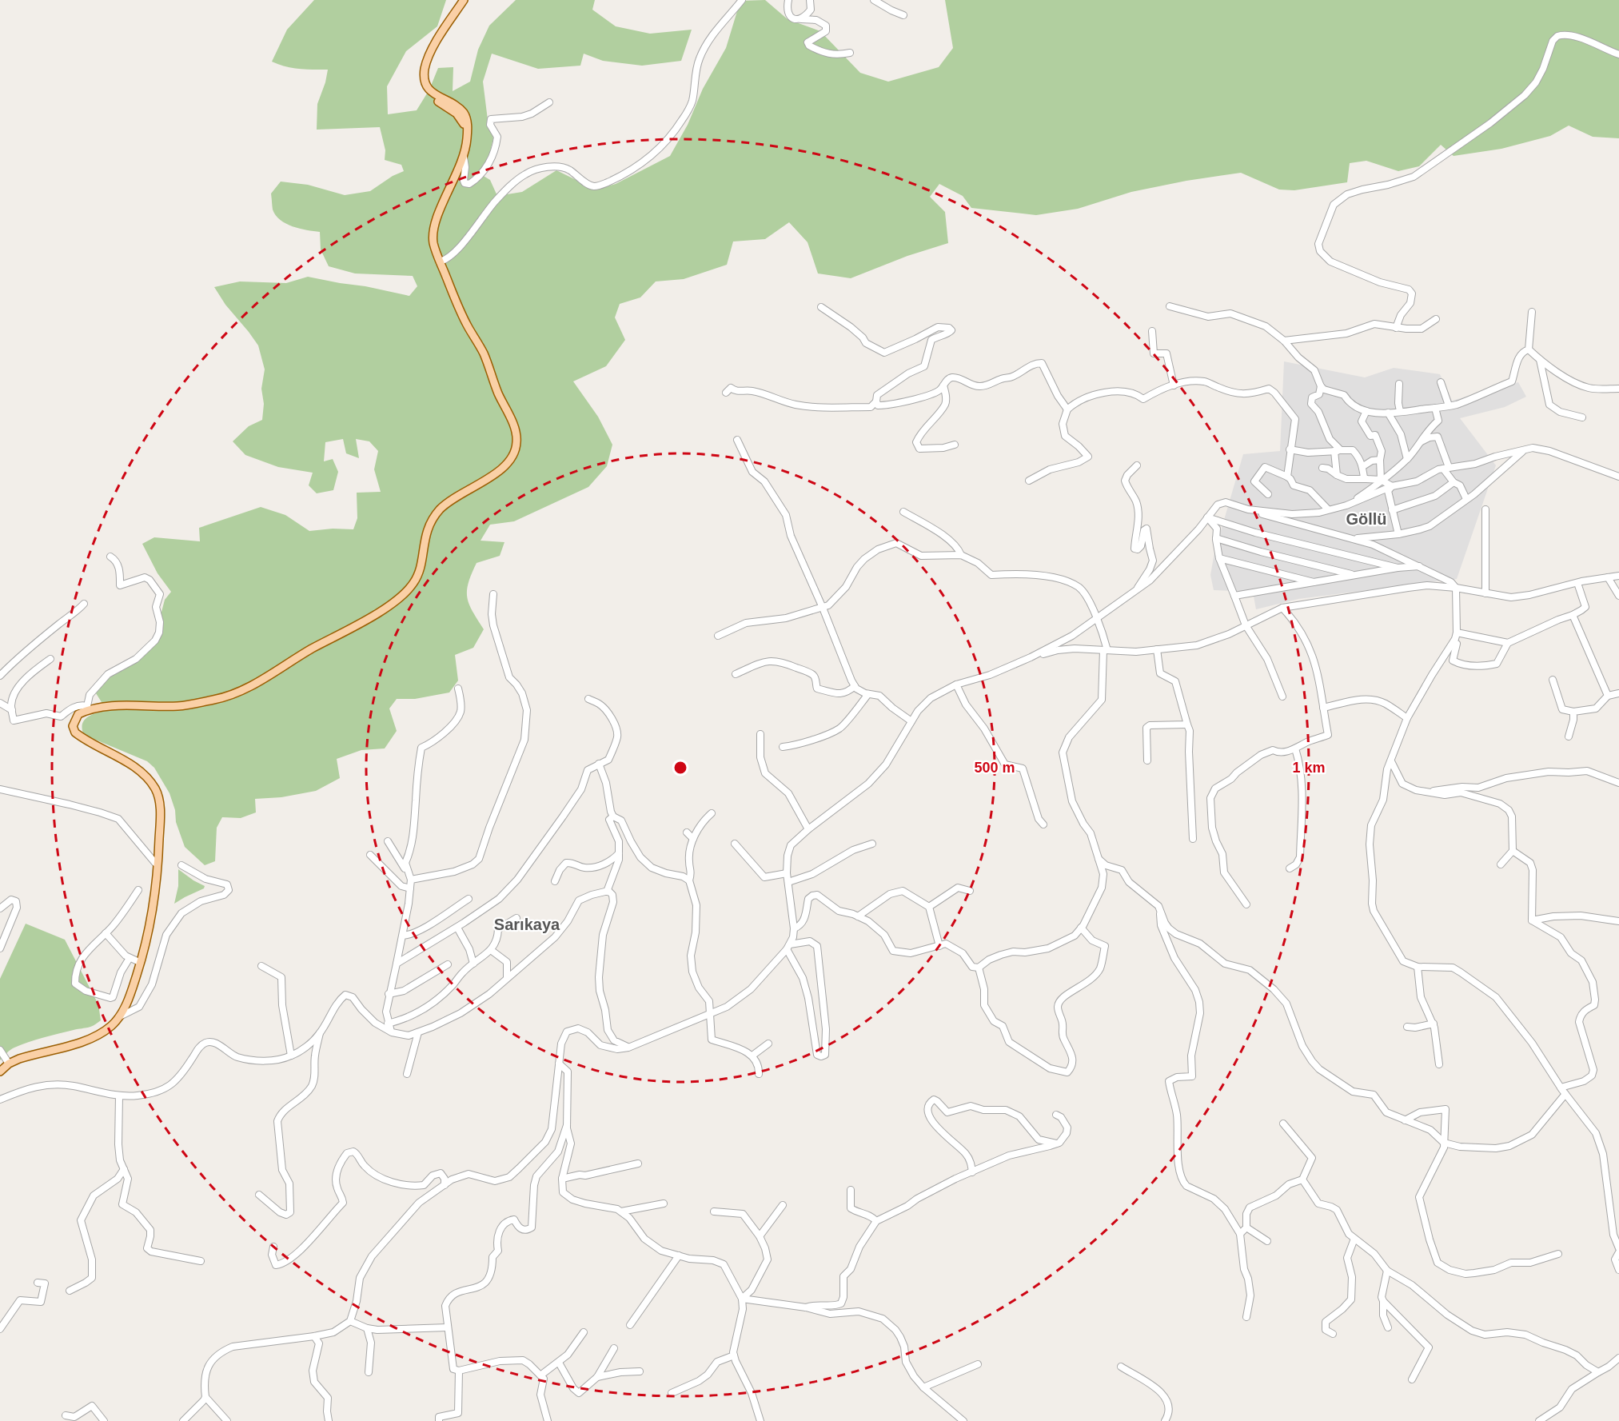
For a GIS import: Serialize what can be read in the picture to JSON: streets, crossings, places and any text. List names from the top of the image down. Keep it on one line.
{"districts":["Göllü","Sarıkaya"],"rings":["500 m","1 km"]}
